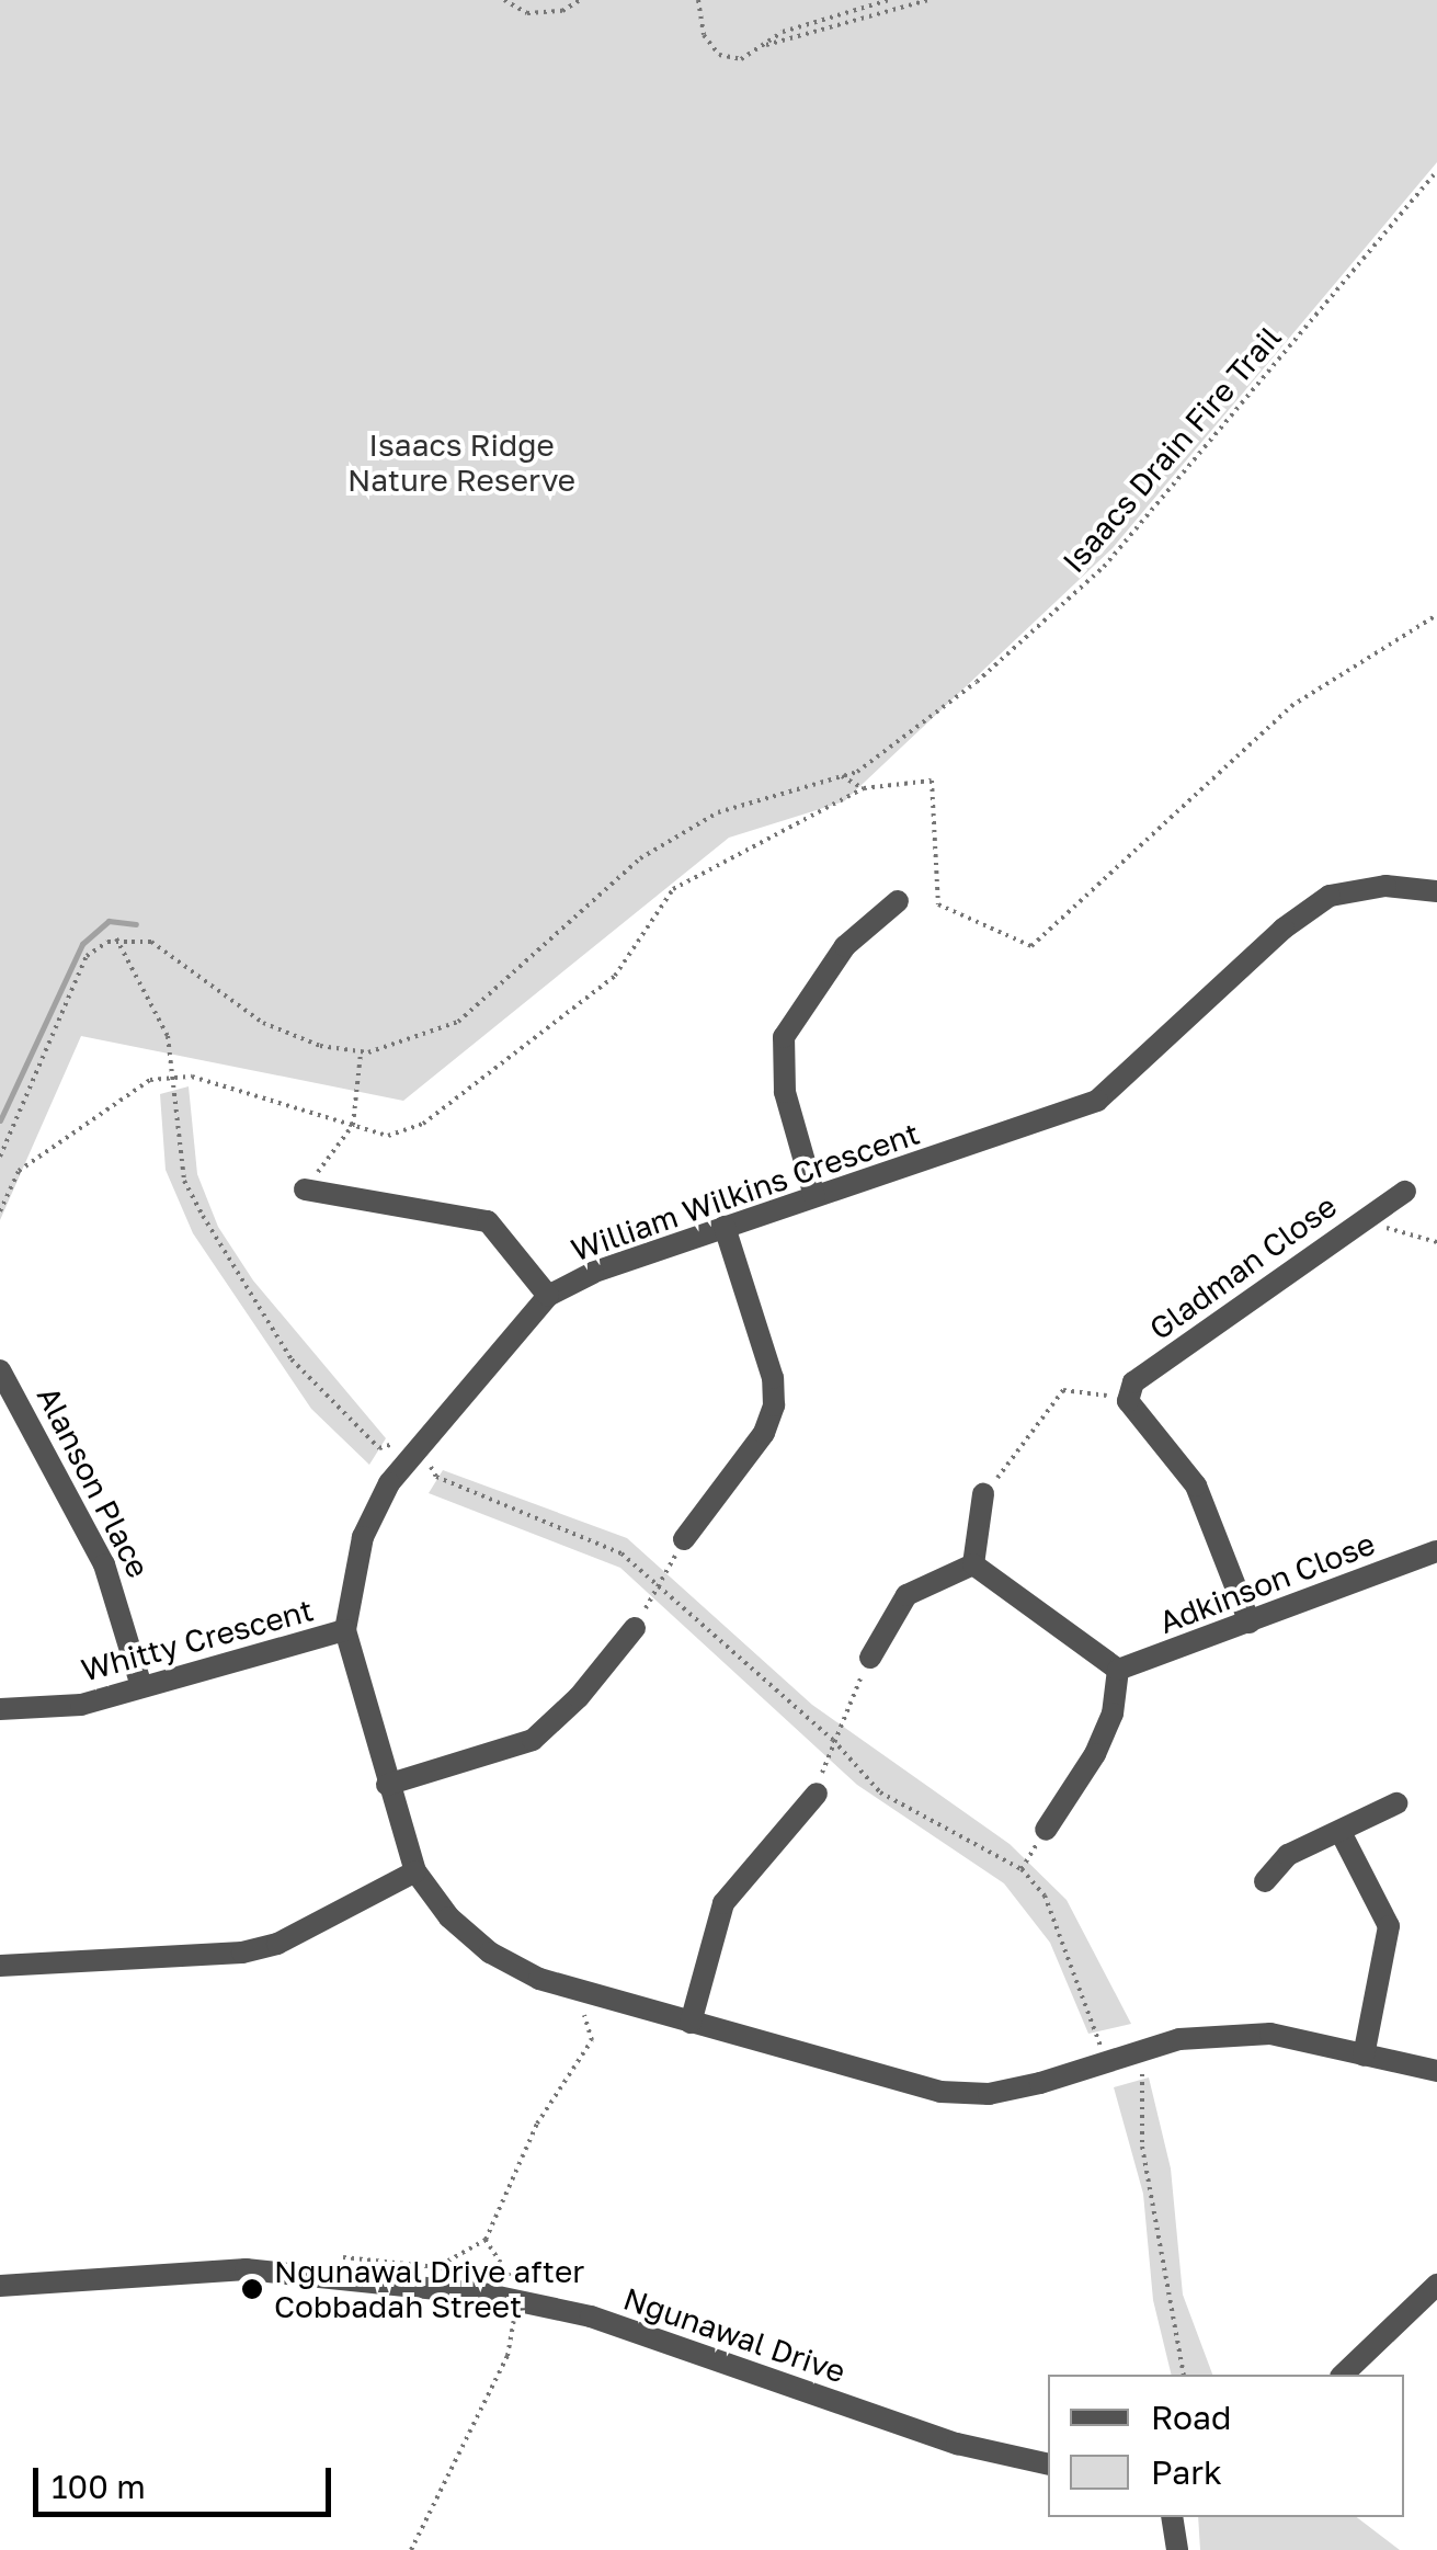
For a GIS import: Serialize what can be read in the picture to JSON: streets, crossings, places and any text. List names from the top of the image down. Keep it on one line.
{"streets":{"street":["William Wilkins Crescent","Gladman Close","Alanson Place","Adkinson Close","Whitty Crescent","Ngunawal Drive"],"path":["Isaacs Drain Fire Trail"]},"crossings":[["William Wilkins Crescent","Whitty Crescent"],["Alanson Place","Whitty Crescent"]],"parks":["Isaacs Ridge Nature Reserve"],"places":["Ngunawal Drive after Cobbadah Street"],"legend":["Road","Park"],"scale_bar":"100 m"}
